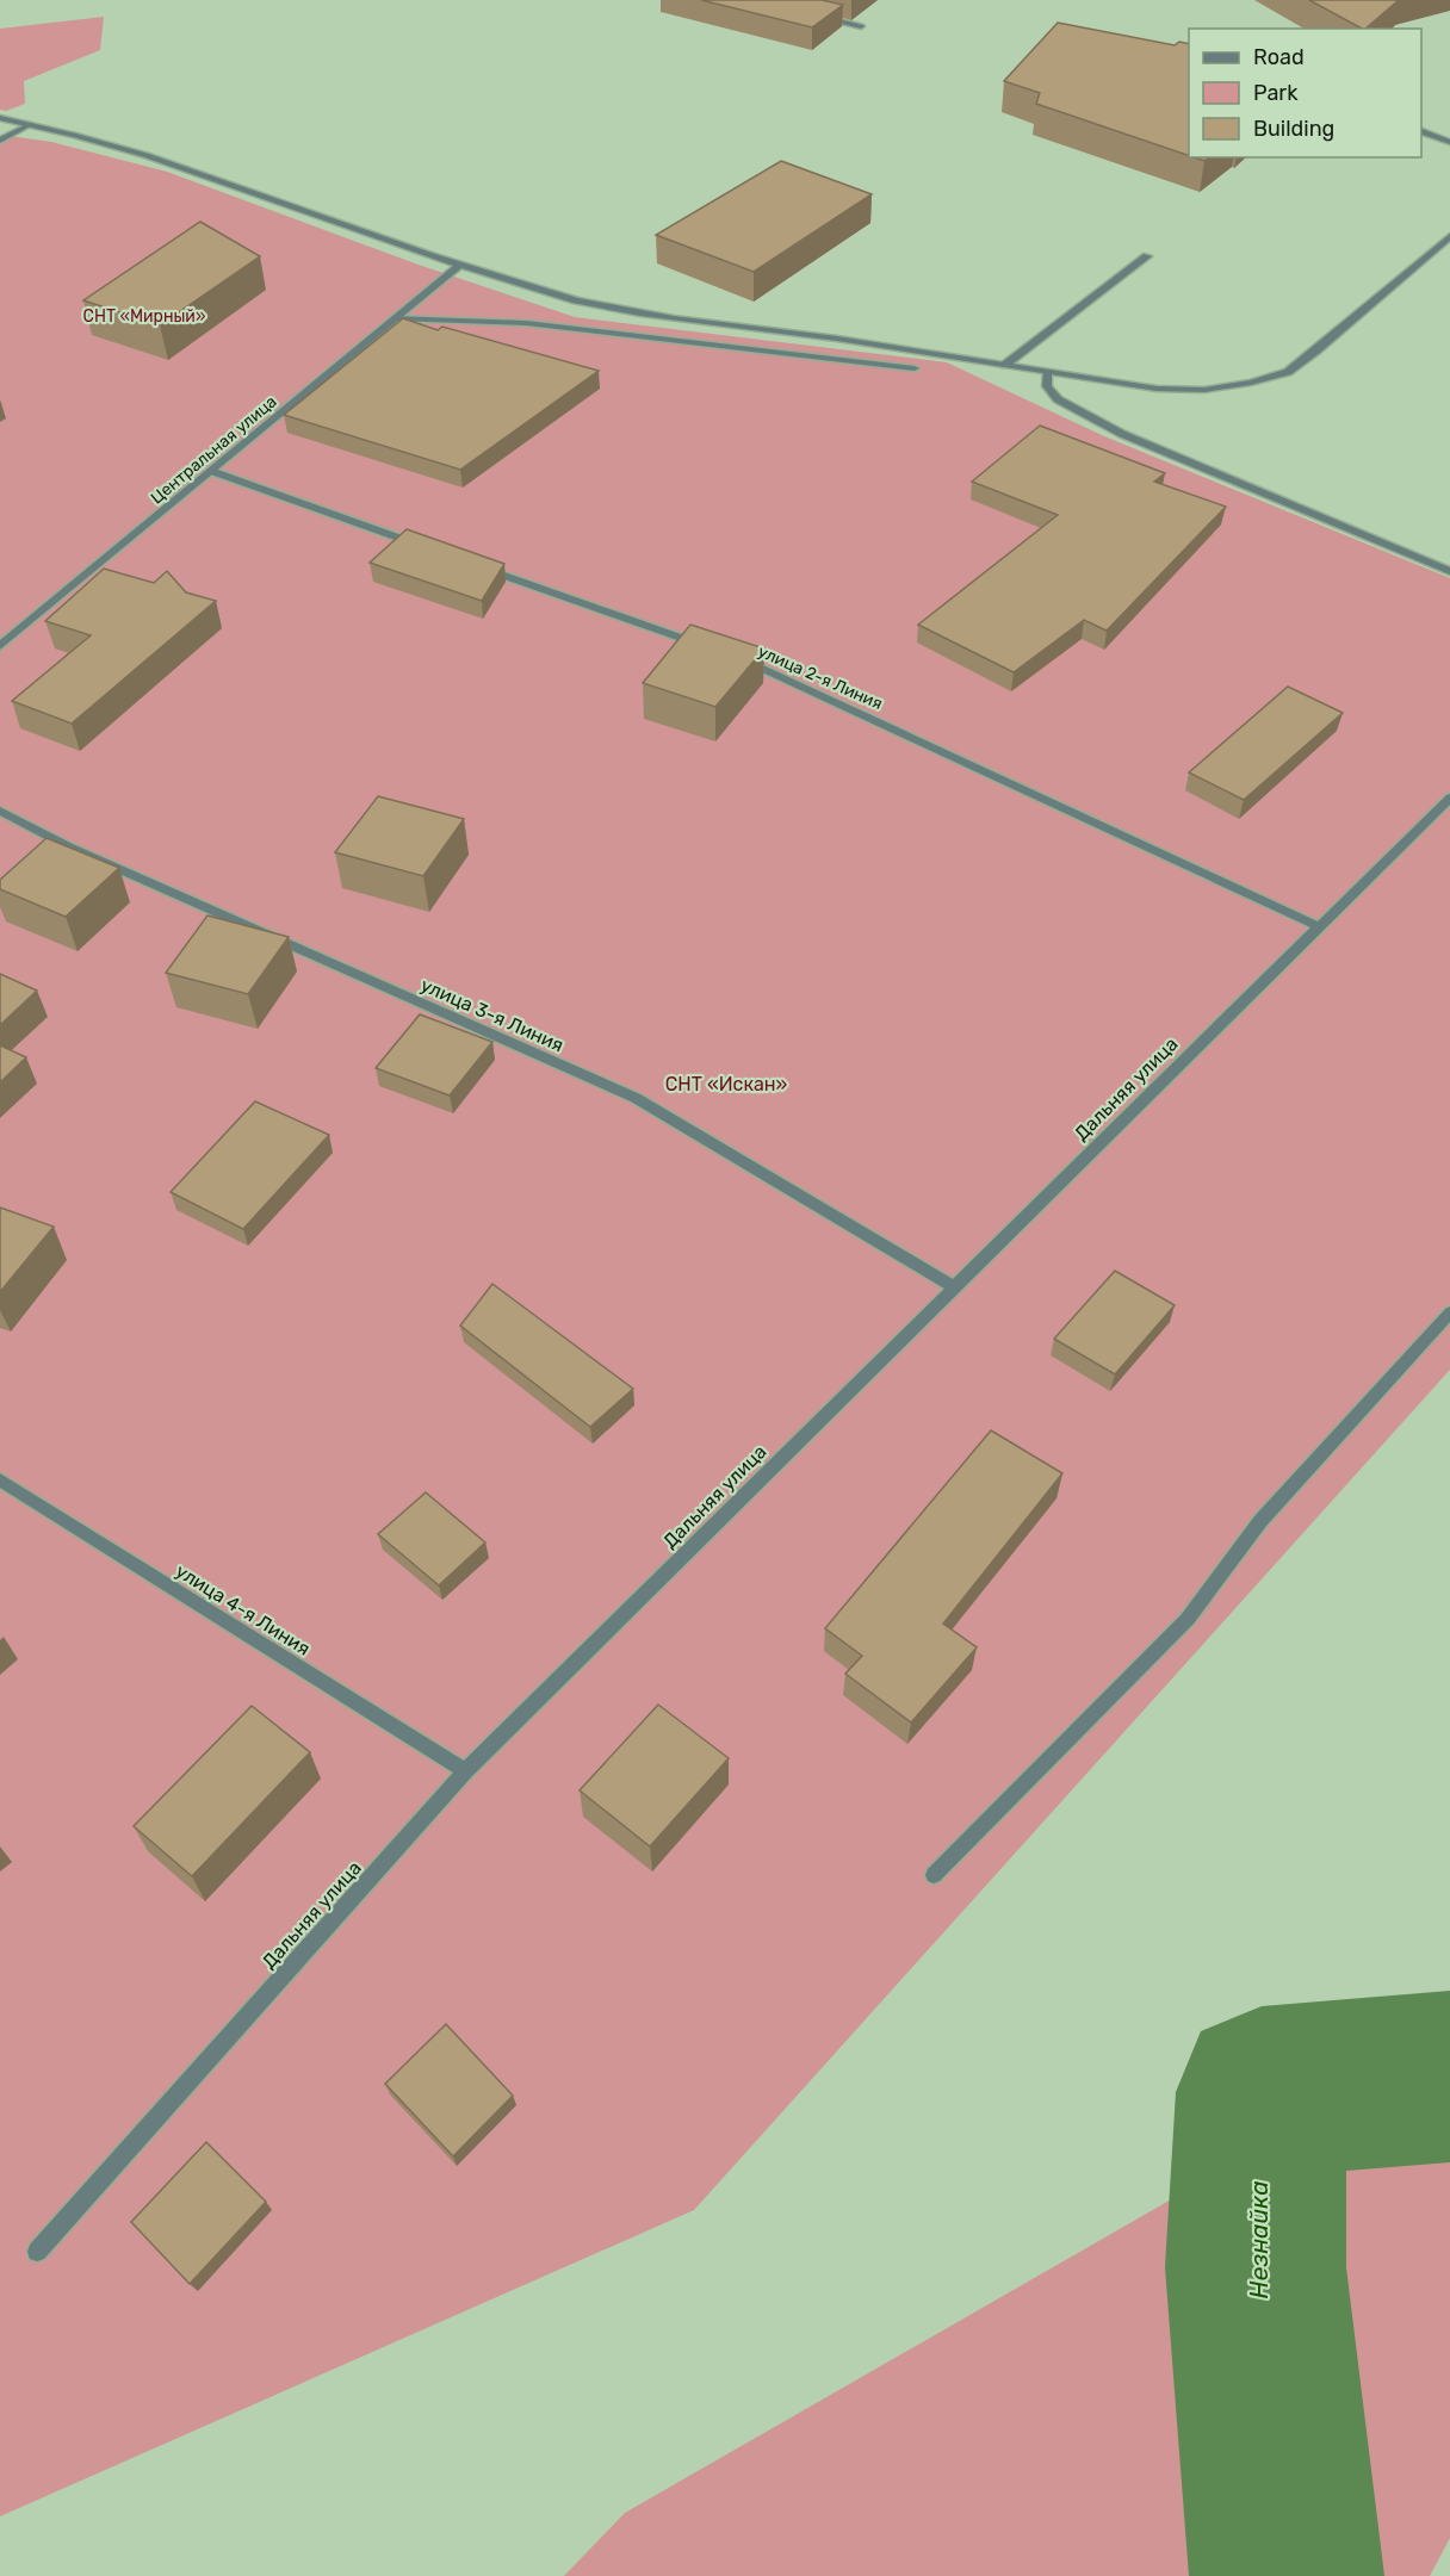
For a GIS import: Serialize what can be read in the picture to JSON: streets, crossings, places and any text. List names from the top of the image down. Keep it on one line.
{"streets":{"street":["Центральная улица","улица 2-я Линия","улица 3-я Линия","Дальняя улица","улица 4-я Линия"]},"crossings":[["улица 2-я Линия","Дальняя улица"],["улица 3-я Линия","Дальняя улица"],["Дальняя улица","улица 4-я Линия"]],"water":["Незнайка"],"parks":["СНТ «Мирный»","СНТ «Искан»"],"legend":["Road","Park","Building"]}
